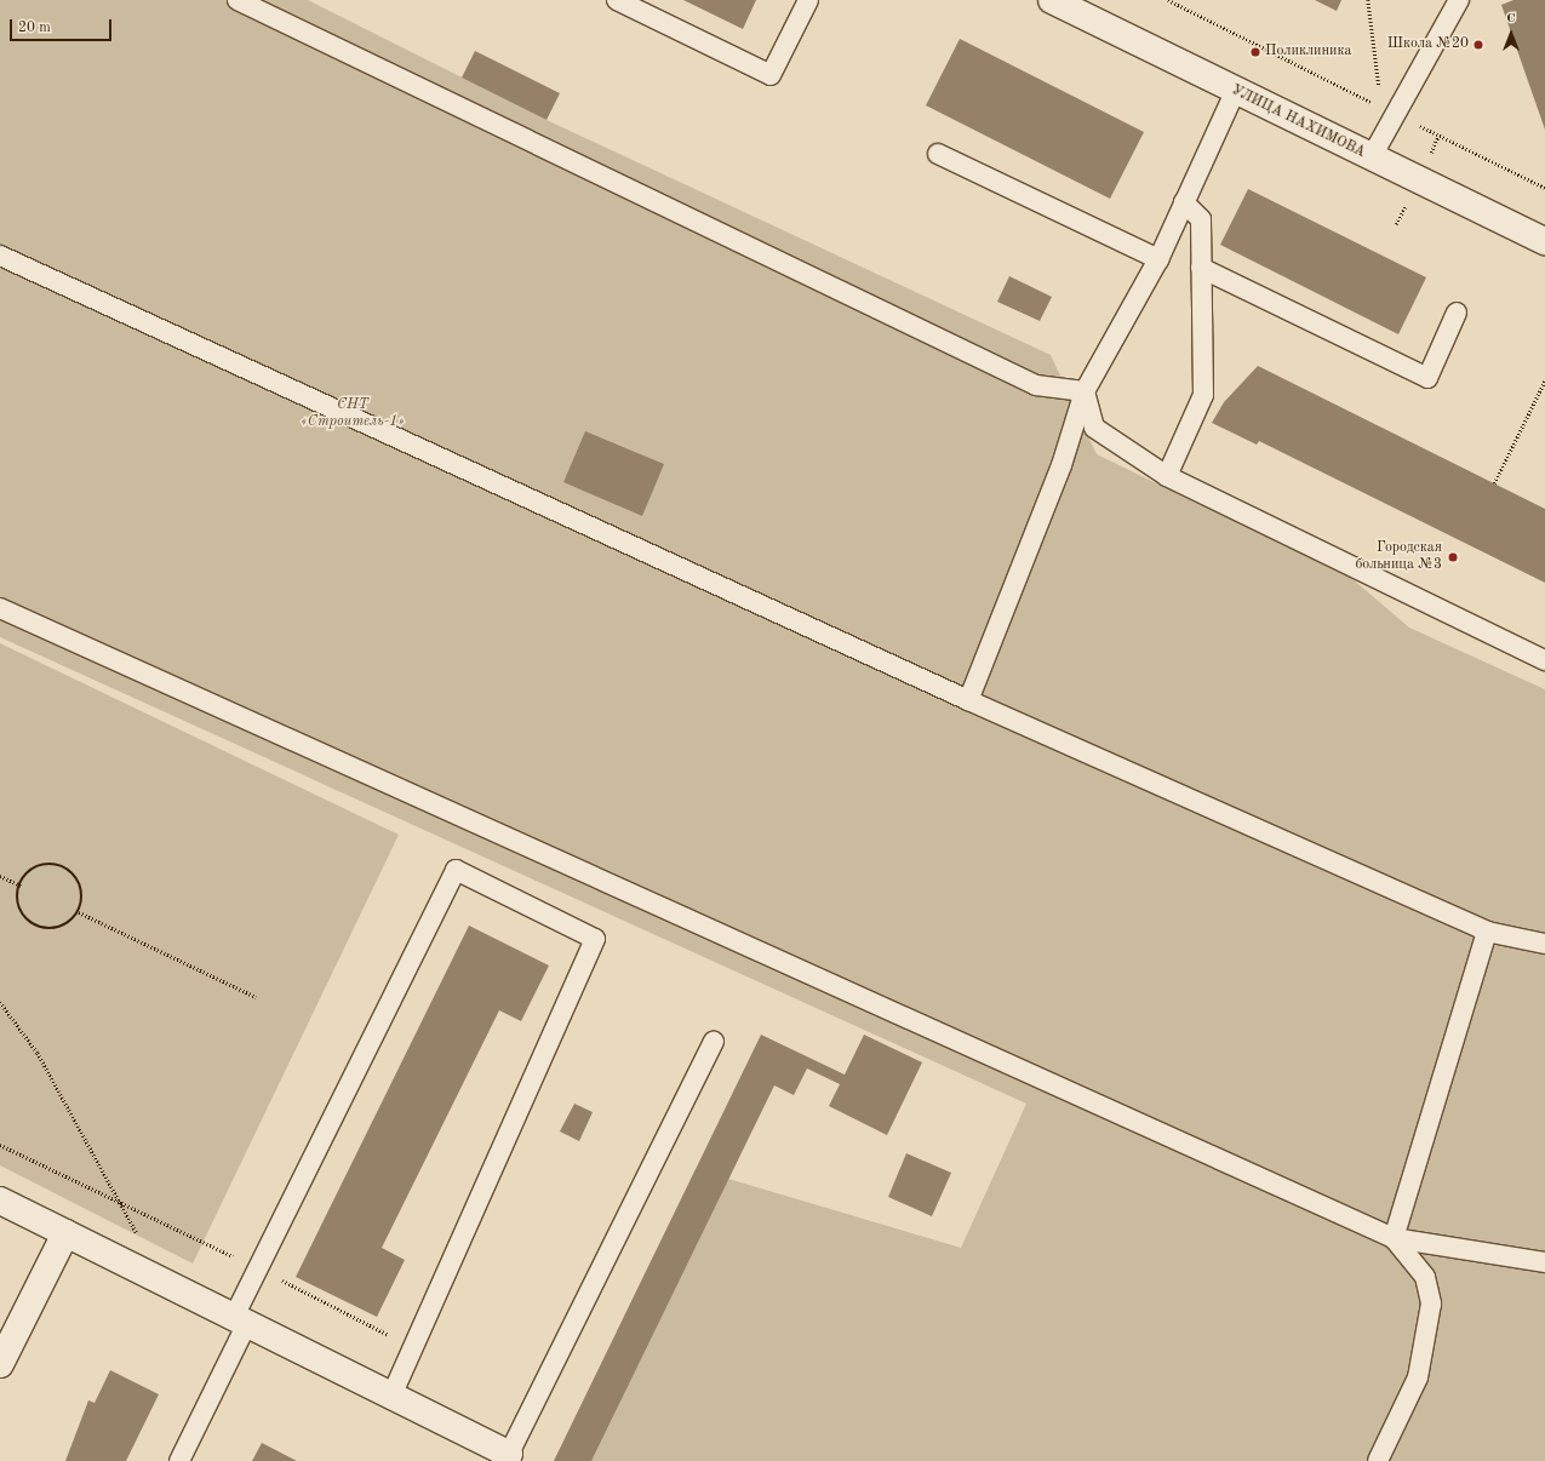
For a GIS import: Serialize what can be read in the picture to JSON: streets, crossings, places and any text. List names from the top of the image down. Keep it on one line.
{"streets":{"street":["УЛИЦА НАХИМОВА"]},"parks":["СНТ «Строитель-1»"],"places":["Школа №20","Поликлиника","Городская больница №3"],"scale_bar":"20 m","north":"top"}
